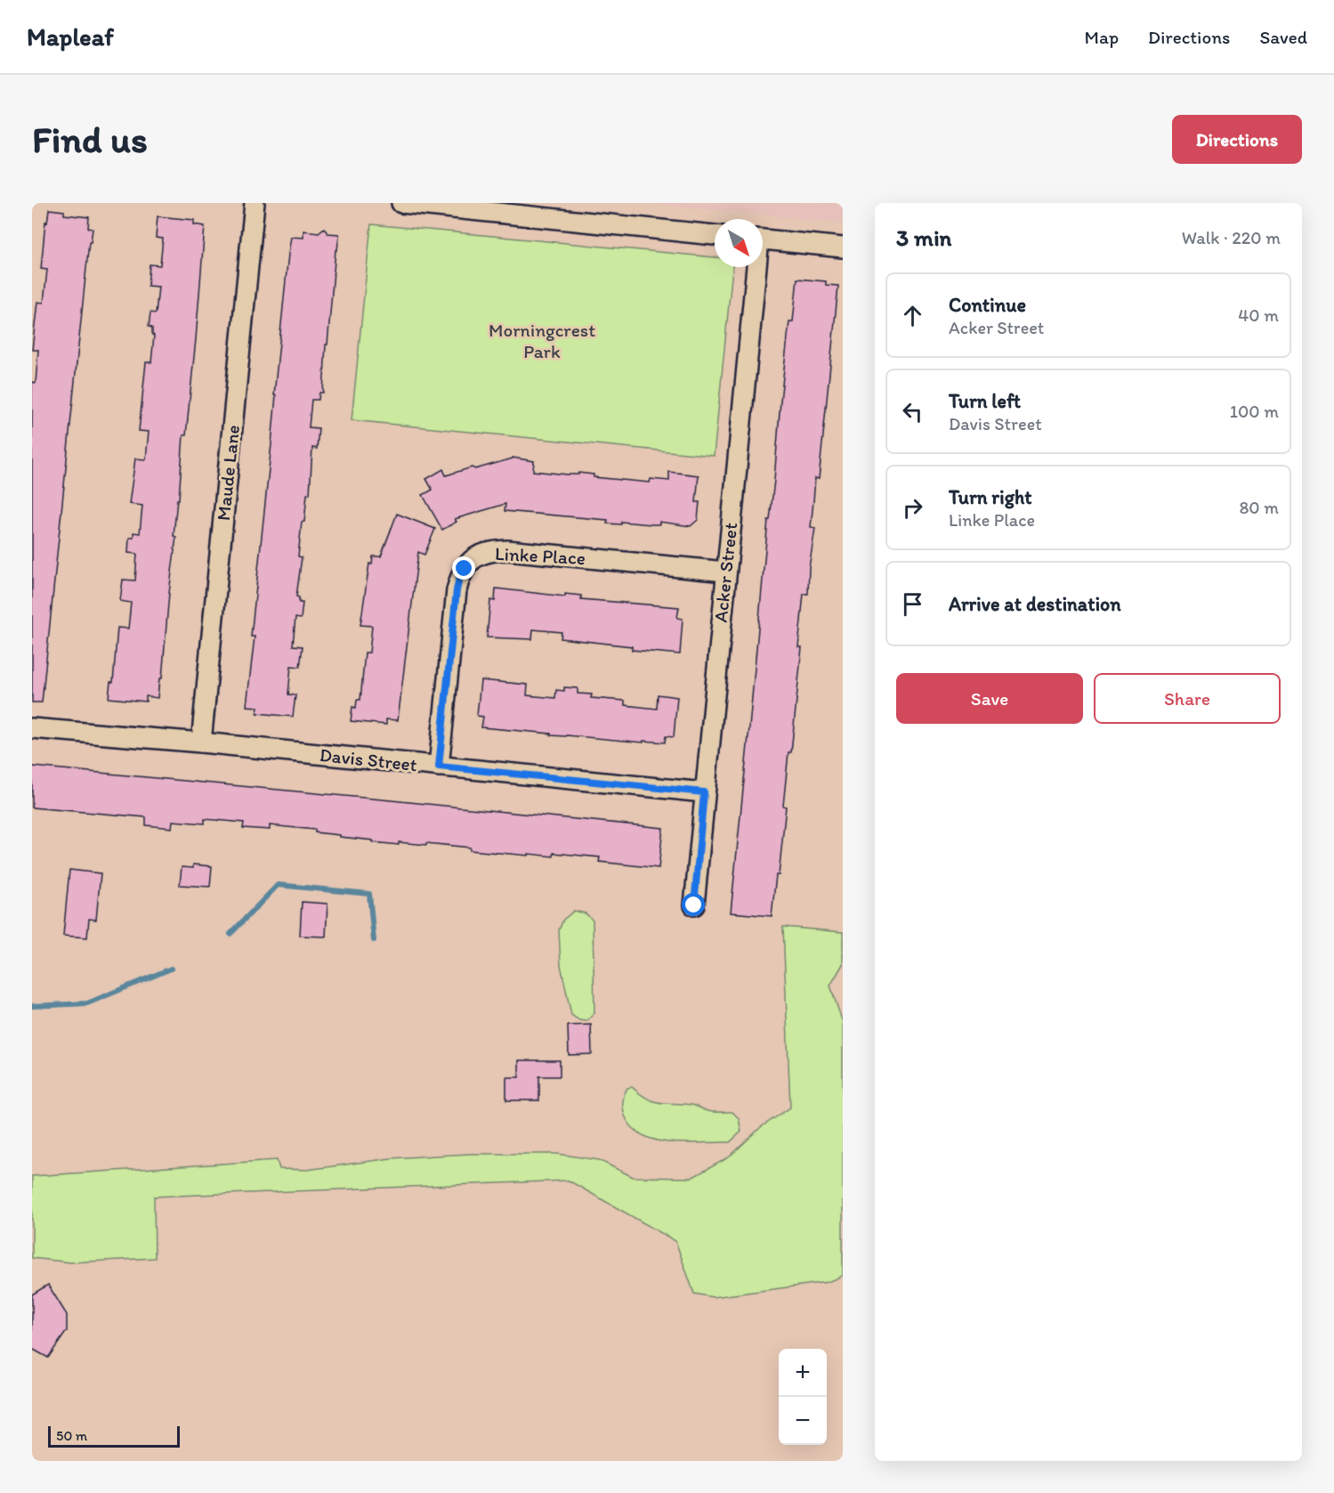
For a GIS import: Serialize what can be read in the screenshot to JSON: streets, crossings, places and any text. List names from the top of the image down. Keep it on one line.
{"streets":{"street":["Maude Lane","Linke Place","Acker Street","Davis Street"]},"crossings":[["Maude Lane","Davis Street"],["Linke Place","Acker Street"],["Linke Place","Davis Street"],["Acker Street","Davis Street"]],"parks":["Morningcrest Park"],"scale_bar":"50 m","north":"bottom right","page":{"header":"Mapleaf","nav":["Map","Directions","Saved"],"buttons":["Directions",["Save","Share"]],"title":"Find us","heading":["3 min","Walk · 220 m"],"list":[["Continue","Acker Street","40 m"],["Turn left","Davis Street","100 m"],["Turn right","Linke Place","80 m"],"Arrive at destination"],"map_buttons":["+","−"],"scale":"50 m"}}
